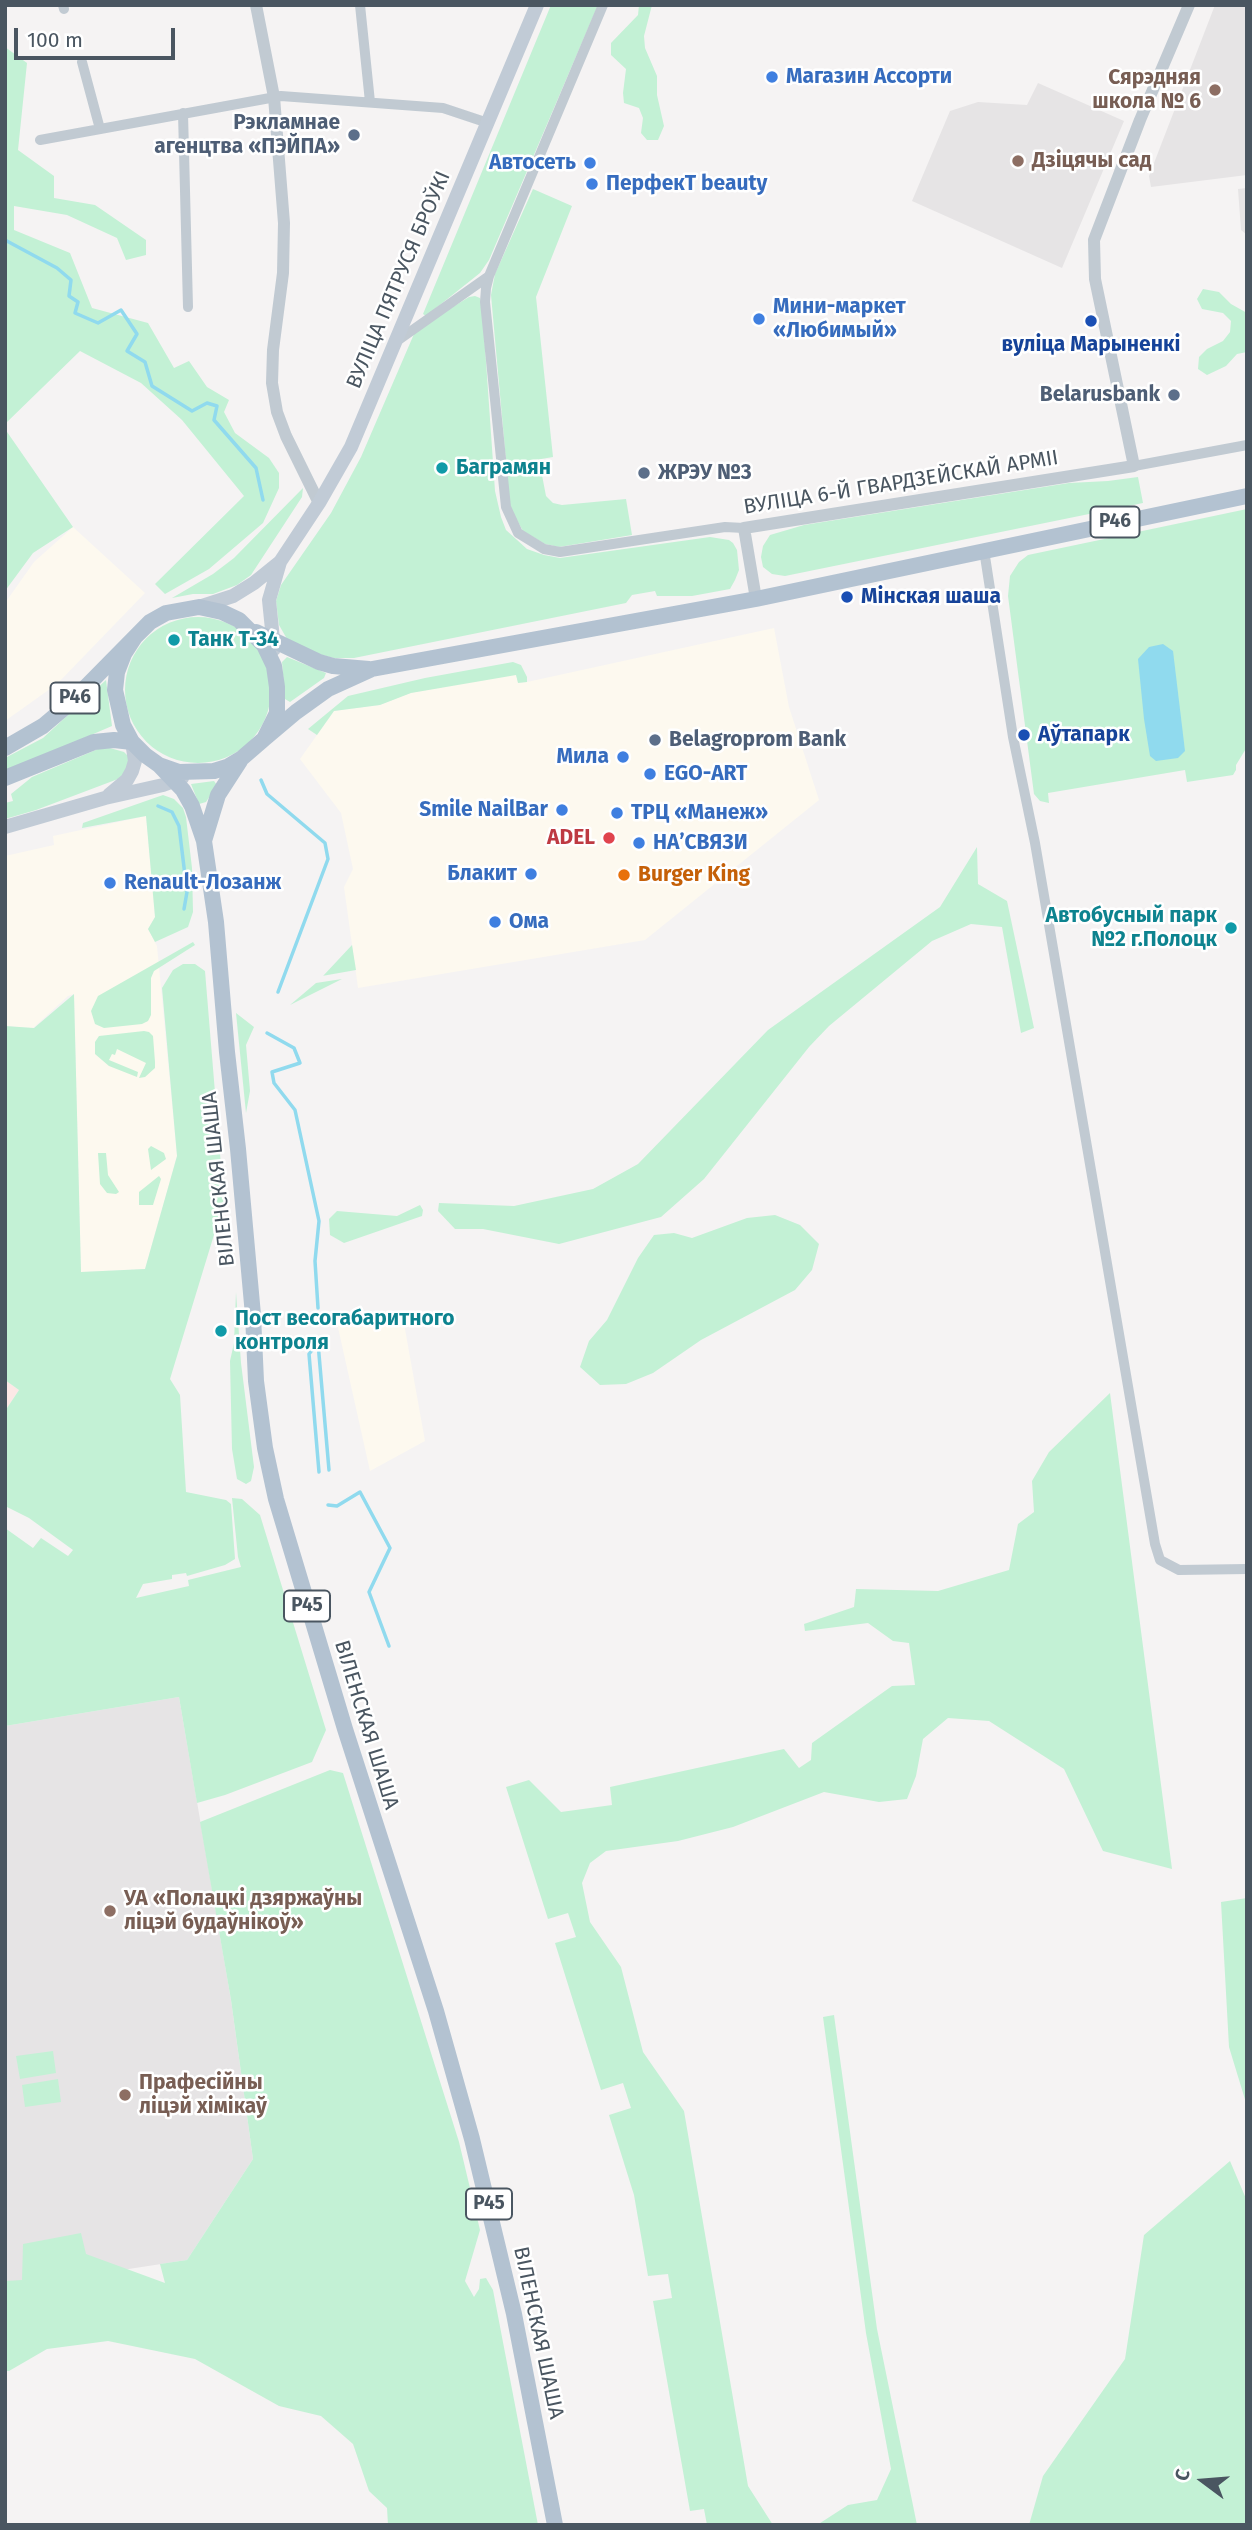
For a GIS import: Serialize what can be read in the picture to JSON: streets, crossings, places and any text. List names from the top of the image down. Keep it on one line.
{"streets":{"main road":["ВУЛІЦА ПЯТРУСЯ БРОЎКІ","Р46","ВІЛЕНСКАЯ ШАША","Р45"],"street":["ВУЛІЦА 6-Й ГВАРДЗЕЙСКАЙ АРМІІ"]},"crossings":[["ВУЛІЦА ПЯТРУСЯ БРОЎКІ","Р46"],["ВУЛІЦА ПЯТРУСЯ БРОЎКІ","Р45"],["Р46","Р45"],["ВІЛЕНСКАЯ ШАША","Р45"]],"places":["Магазин Ассорти","Сярэдняя школа № 6","Рэкламнае агенцтва «ПЭЙПА»","Дзіцячы сад","Автосеть","ПерфекТ beauty","Мини-маркет «Любимый»","вуліца Марыненкі","Belarusbank","Баграмян","ЖРЭУ №3","Мінская шаша","Танк Т-34","Аўтапарк","Belagroprom Bank","Мила","EGO-ART","Smile NailBar","ТРЦ «Манеж»","ADEL","НАʼСВЯЗИ","Блакит","Burger King","Renault-Лозанж","Ома","Автобусный парк №2 г.Полоцк","Пост весогабаритного контроля","УА «Полацкі дзяржаўны ліцэй будаўнікоў»","Прафесійны ліцэй хімікаў"],"scale_bar":"100 m","north":"left"}
